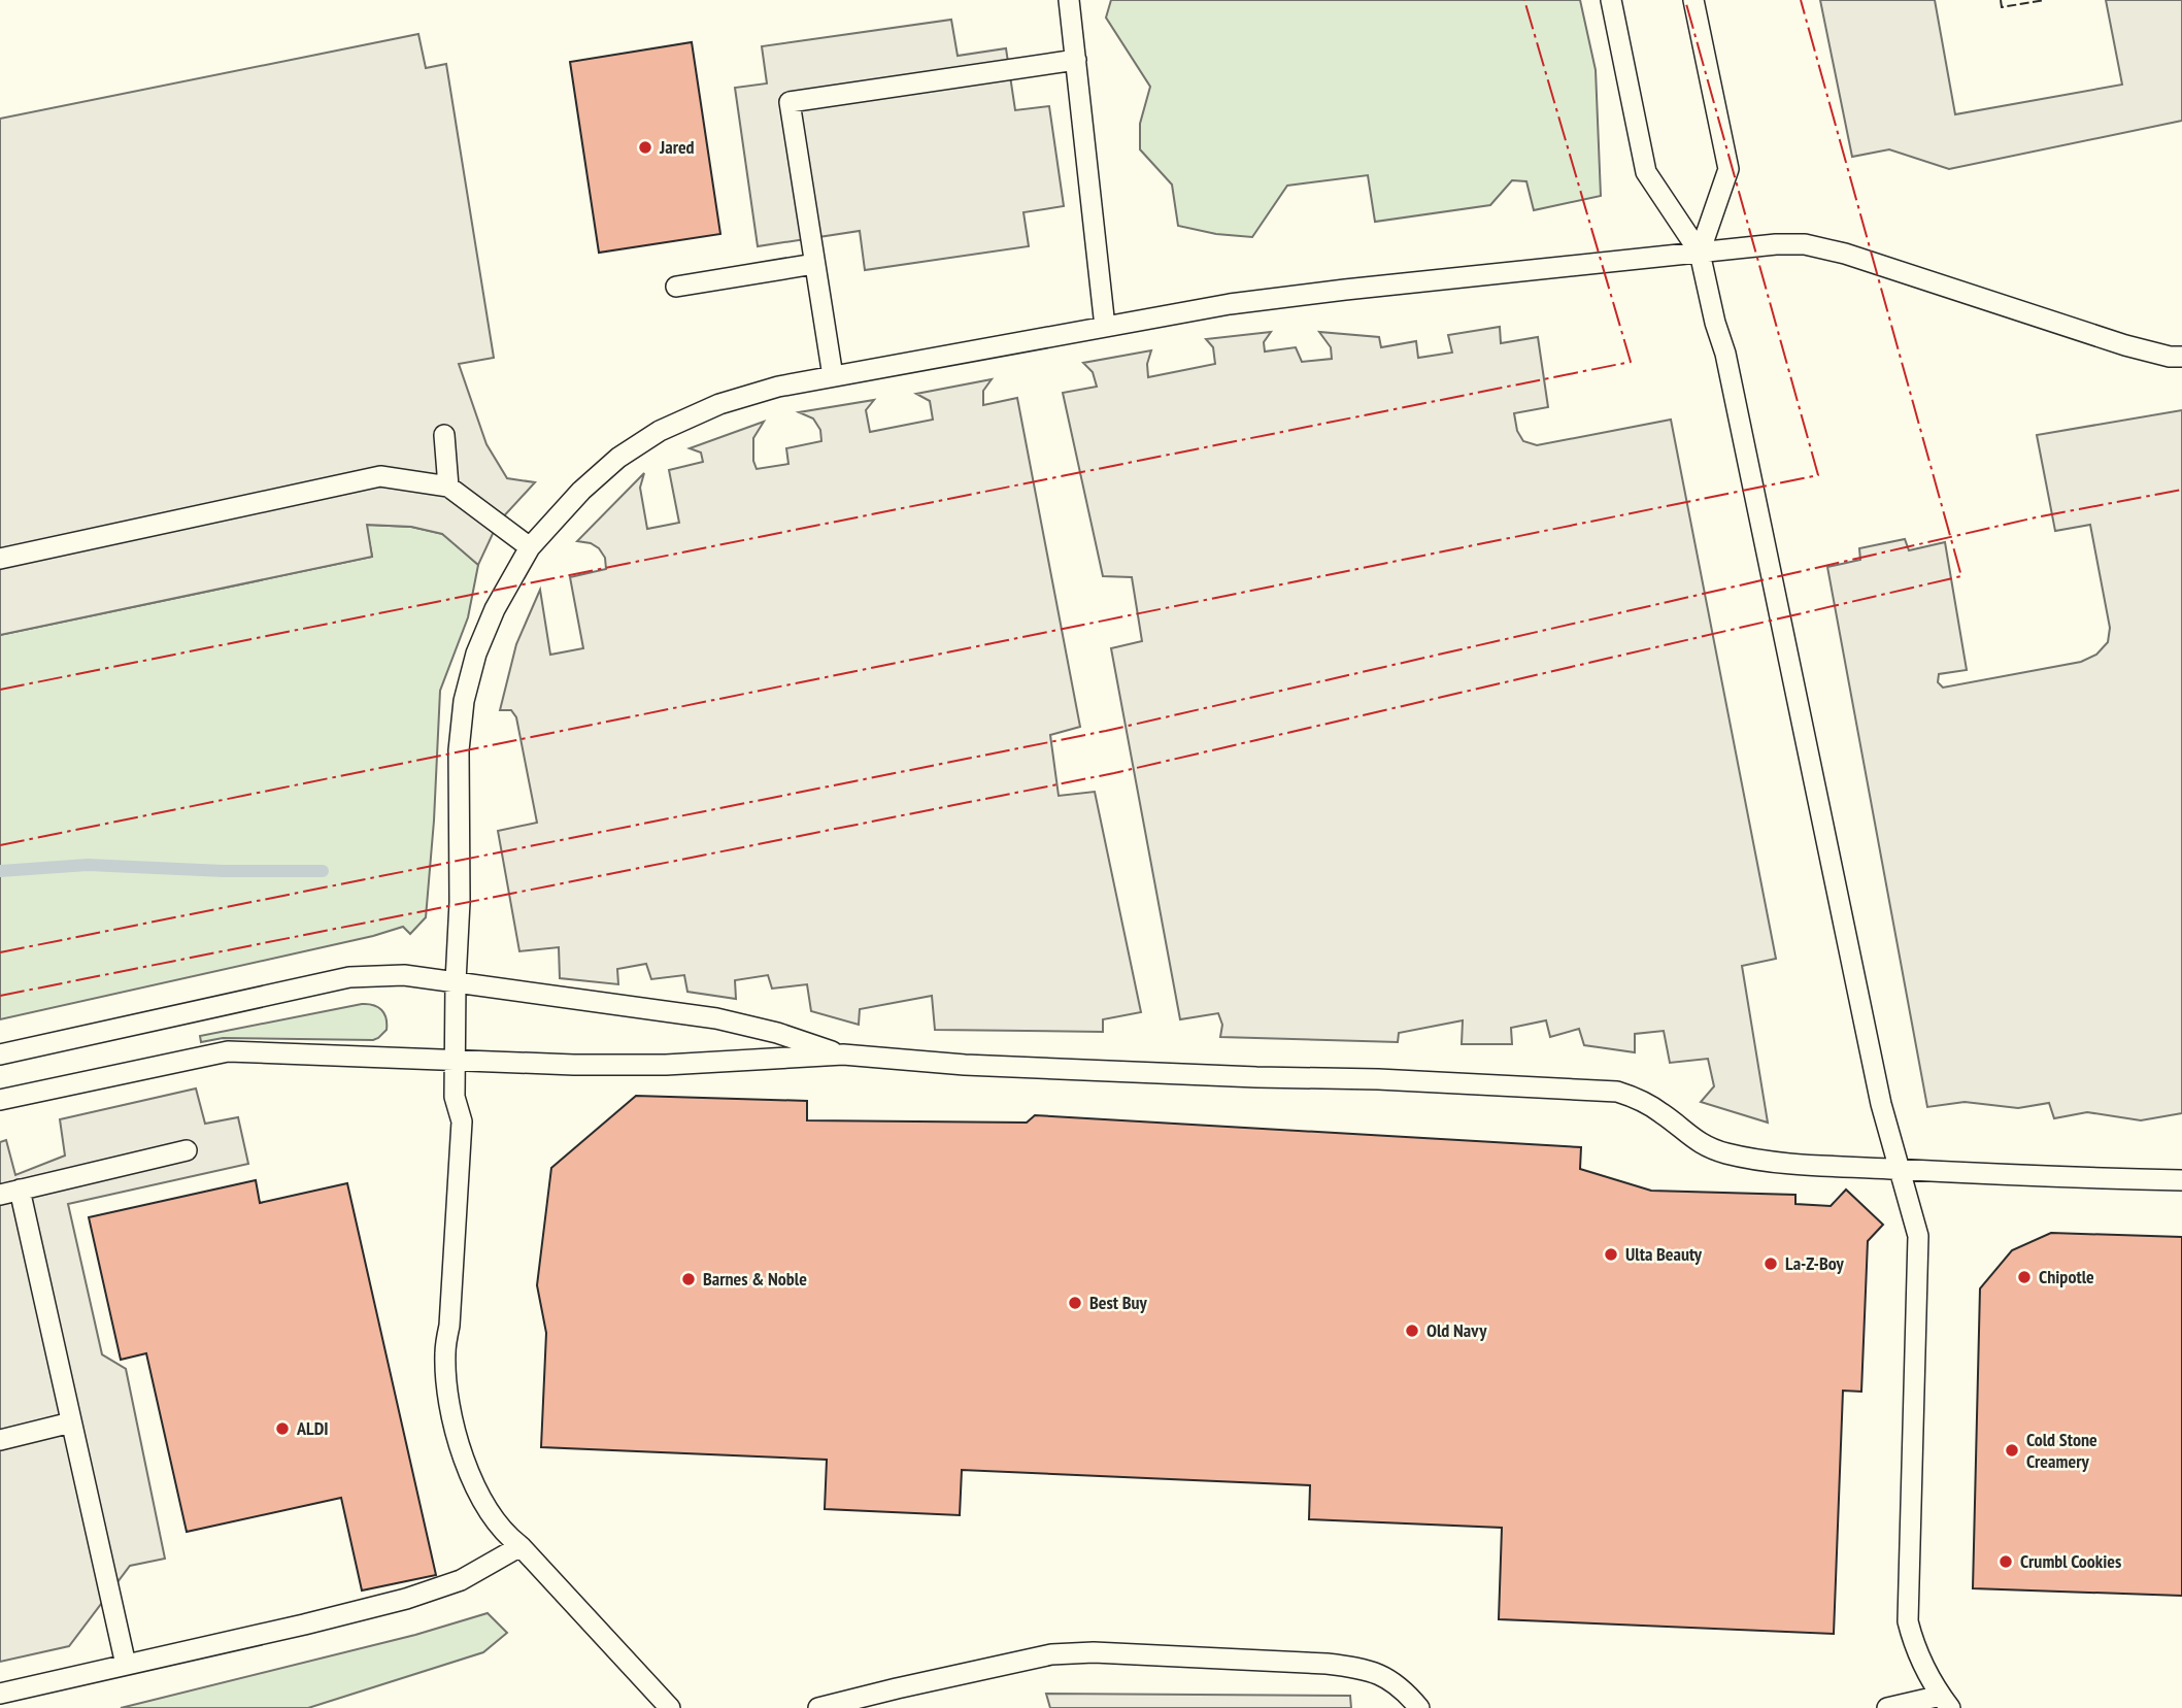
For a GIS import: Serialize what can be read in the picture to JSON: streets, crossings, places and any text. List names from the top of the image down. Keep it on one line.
{"places":["Jared","Ulta Beauty","La-Z-Boy","Chipotle","Barnes & Noble","Best Buy","Old Navy","ALDI","Cold Stone Creamery","Crumbl Cookies"]}
